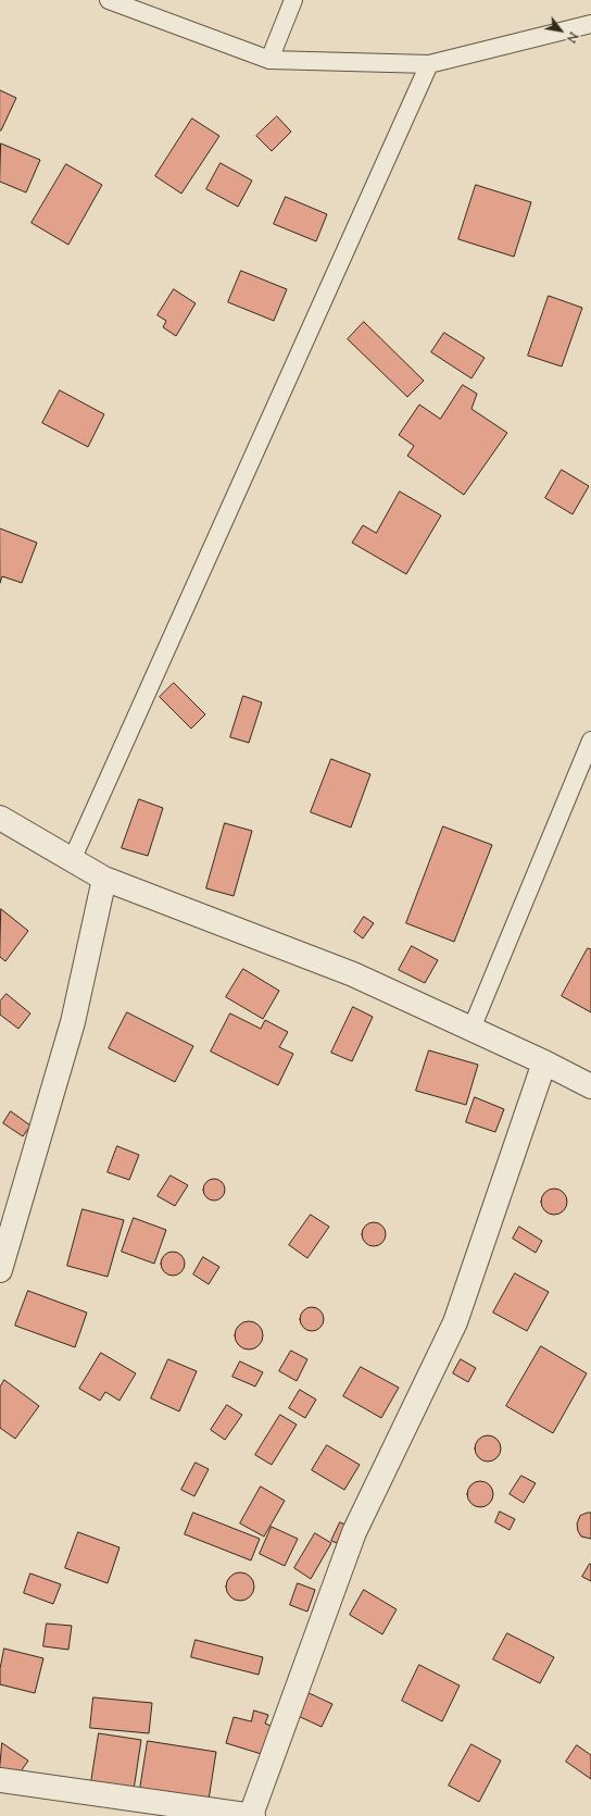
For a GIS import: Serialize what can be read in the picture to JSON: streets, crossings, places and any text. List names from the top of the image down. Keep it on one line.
{"north":"bottom right"}
